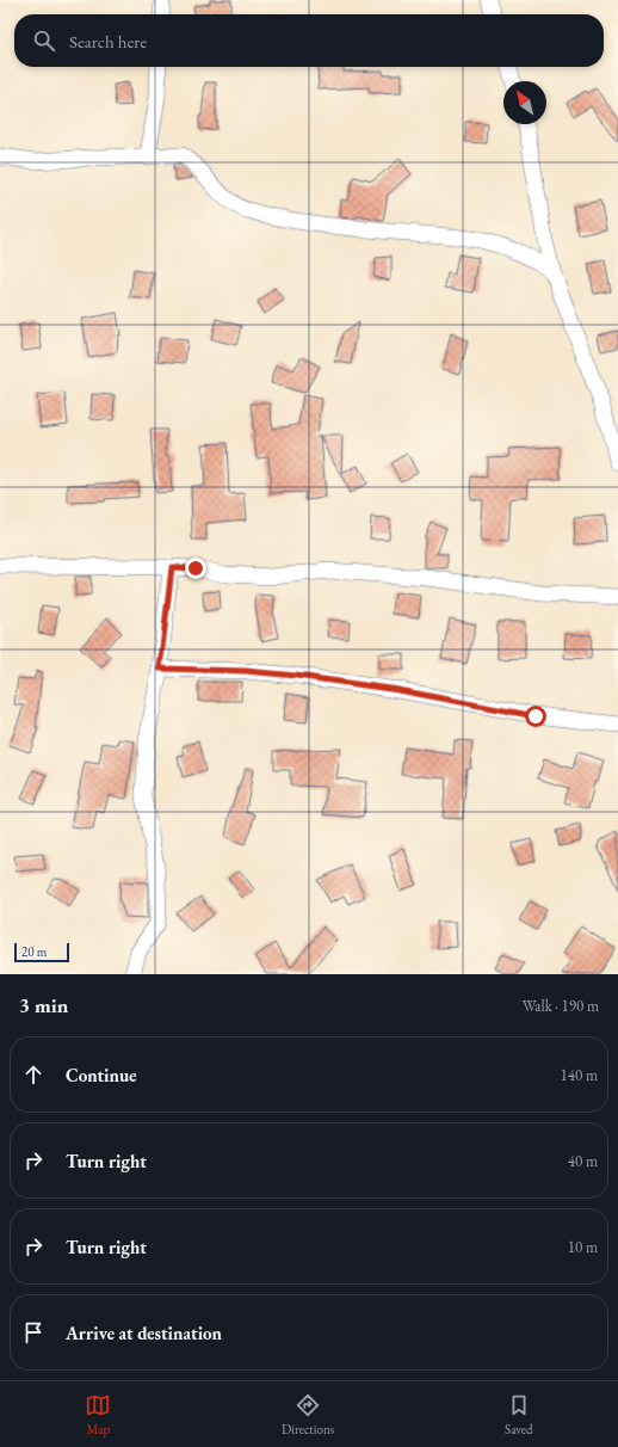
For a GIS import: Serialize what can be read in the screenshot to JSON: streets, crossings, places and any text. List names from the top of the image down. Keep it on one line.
{"scale_bar":"20 m","north":"top left","page":{"search":"Search here","scale":"20 m","heading":["3 min","Walk · 190 m"],"list":[["Continue","140 m"],["Turn right","40 m"],["Turn right","10 m"],"Arrive at destination"],"nav":["Map","Directions","Saved"]}}
